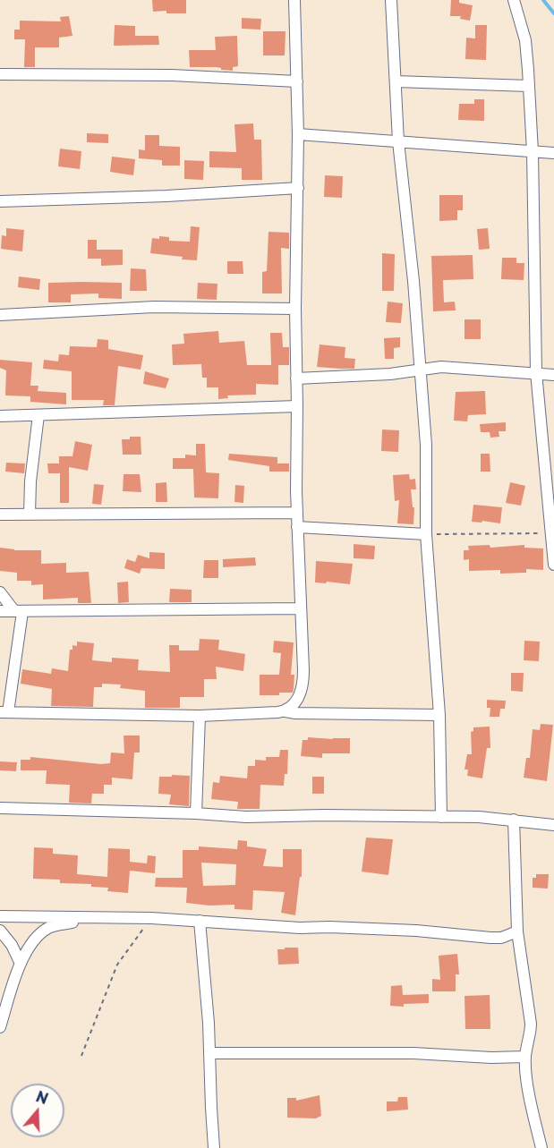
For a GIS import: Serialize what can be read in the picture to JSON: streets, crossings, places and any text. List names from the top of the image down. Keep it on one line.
{"north":"top"}
